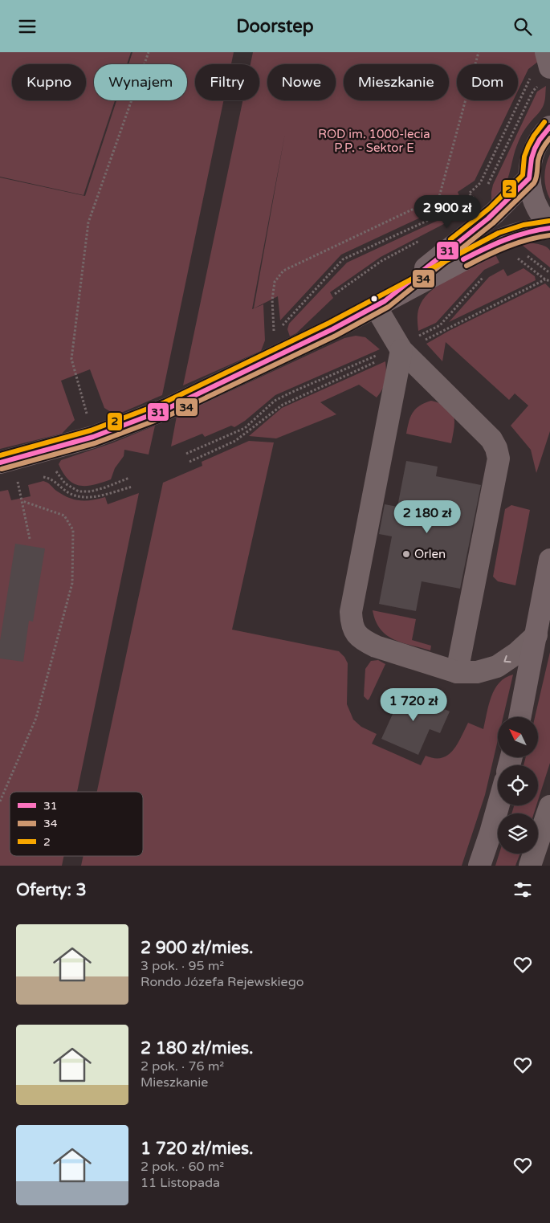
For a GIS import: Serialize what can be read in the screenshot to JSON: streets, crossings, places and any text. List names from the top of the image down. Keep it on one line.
{"parks":["ROD im. 1000-lecia P.P. - Sektor E"],"places":["Orlen"],"lines":["transit line 2","transit line 31","transit line 34"],"legend":["31","34","2"],"north":"top left","page":{"header":"Doorstep","chip":["Kupno","Wynajem","Filtry","Nowe","Mieszkanie","Dom"],"price":["2 900 zł","2 180 zł","1 720 zł"],"heading":"Oferty: 3","list":[{"name":"2 900 zł/mies.","note":"3 pok. · 95 m² · Rondo Józefa Rejewskiego"},{"name":"2 180 zł/mies.","note":"2 pok. · 76 m² · Mieszkanie"},{"name":"1 720 zł/mies.","note":"2 pok. · 60 m² · 11 Listopada"}]}}
